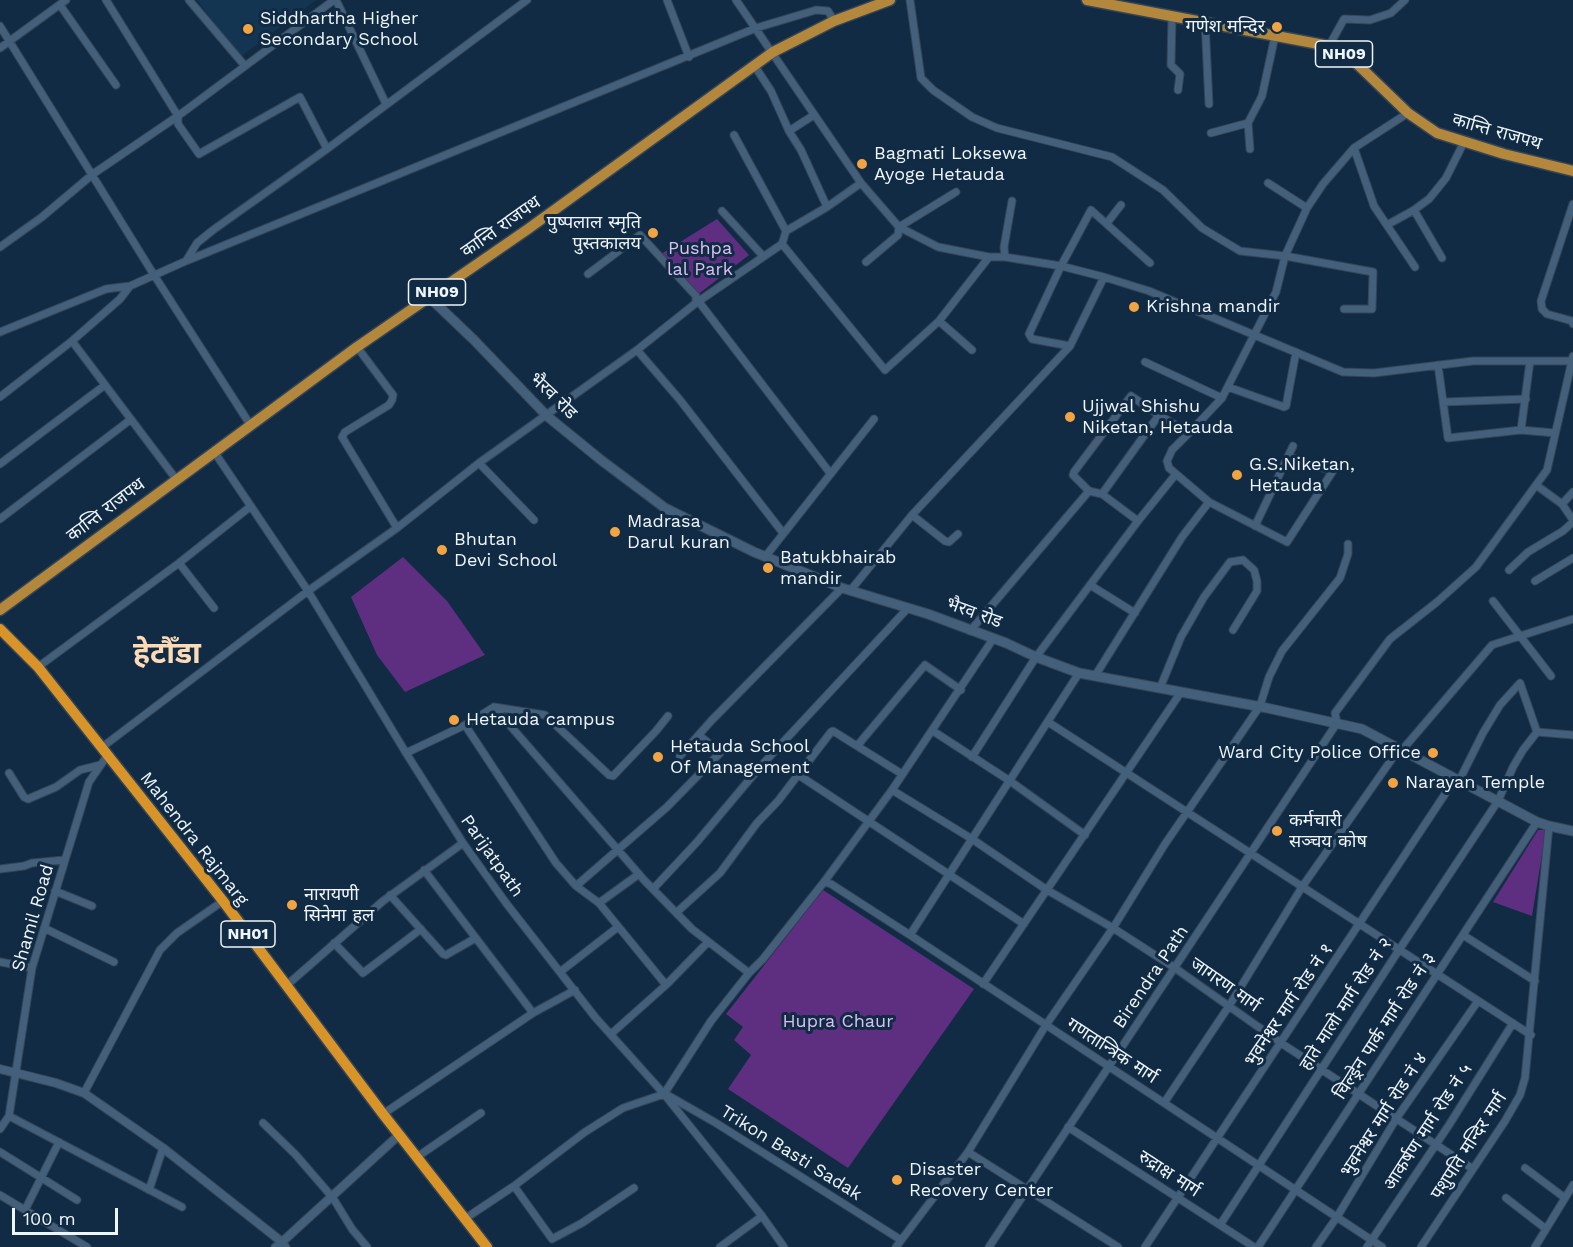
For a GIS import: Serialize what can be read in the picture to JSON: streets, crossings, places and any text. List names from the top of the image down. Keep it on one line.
{"streets":{"highway":["Mahendra Rajmarg","NH01"],"main road":["NH09","कान्ति राजपथ","भैरव रोड"],"street":["Parijatpath","Shamil Road","Birendra Path","जागरण मार्ग","हाते मालो मार्ग रोड नं २","भुवनेश्वर मार्ग रोड नं १","चिल्ड्रेन पार्क मार्ग रोड नं ३","गणतान्त्रिक मार्ग","भुवनेश्वर मार्ग रोड नं ४","आकर्षण मार्ग रोड नं ५","पशुपति मन्दिर मार्ग","Trikon Basti Sadak","रुद्राक्ष मार्ग"]},"crossings":[["कान्ति राजपथ","भैरव रोड"],["कान्ति राजपथ","Parijatpath"],["भैरव रोड","Birendra Path"],["भैरव रोड","हाते मालो मार्ग रोड नं २"],["भैरव रोड","भुवनेश्वर मार्ग रोड नं १"],["भैरव रोड","चिल्ड्रेन पार्क मार्ग रोड नं ३"],["भैरव रोड","पशुपति मन्दिर मार्ग"],["Mahendra Rajmarg","Shamil Road"],["Parijatpath","Trikon Basti Sadak"],["Birendra Path","जागरण मार्ग"],["Birendra Path","गणतान्त्रिक मार्ग"],["Birendra Path","रुद्राक्ष मार्ग"],["जागरण मार्ग","हाते मालो मार्ग रोड नं २"],["जागरण मार्ग","भुवनेश्वर मार्ग रोड नं १"],["जागरण मार्ग","चिल्ड्रेन पार्क मार्ग रोड नं ३"],["जागरण मार्ग","भुवनेश्वर मार्ग रोड नं ४"],["जागरण मार्ग","आकर्षण मार्ग रोड नं ५"],["जागरण मार्ग","पशुपति मन्दिर मार्ग"],["हाते मालो मार्ग रोड नं २","भुवनेश्वर मार्ग रोड नं १"],["हाते मालो मार्ग रोड नं २","गणतान्त्रिक मार्ग"],["हाते मालो मार्ग रोड नं २","रुद्राक्ष मार्ग"],["भुवनेश्वर मार्ग रोड नं १","गणतान्त्रिक मार्ग"],["भुवनेश्वर मार्ग रोड नं १","रुद्राक्ष मार्ग"],["चिल्ड्रेन पार्क मार्ग रोड नं ३","गणतान्त्रिक मार्ग"],["चिल्ड्रेन पार्क मार्ग रोड नं ३","रुद्राक्ष मार्ग"],["गणतान्त्रिक मार्ग","भुवनेश्वर मार्ग रोड नं ४"],["गणतान्त्रिक मार्ग","आकर्षण मार्ग रोड नं ५"]],"districts":["हेटौँडा"],"parks":["Pushpa lal Park","Hupra Chaur"],"places":["गणेश मन्दिर","Siddhartha Higher Secondary School","Bagmati Loksewa Ayoge Hetauda","पुष्पलाल स्मृति पुस्तकालय","Krishna mandir","Ujjwal Shishu Niketan, Hetauda","G.S.Niketan, Hetauda","Madrasa Darul kuran","Bhutan Devi School","Batukbhairab mandir","Hetauda campus","Ward City Police Office","Hetauda School Of Management","Narayan Temple","कर्मचारी सञ्चय कोष","नारायणी सिनेमा हल","Disaster Recovery Center"],"scale_bar":"100 m"}
